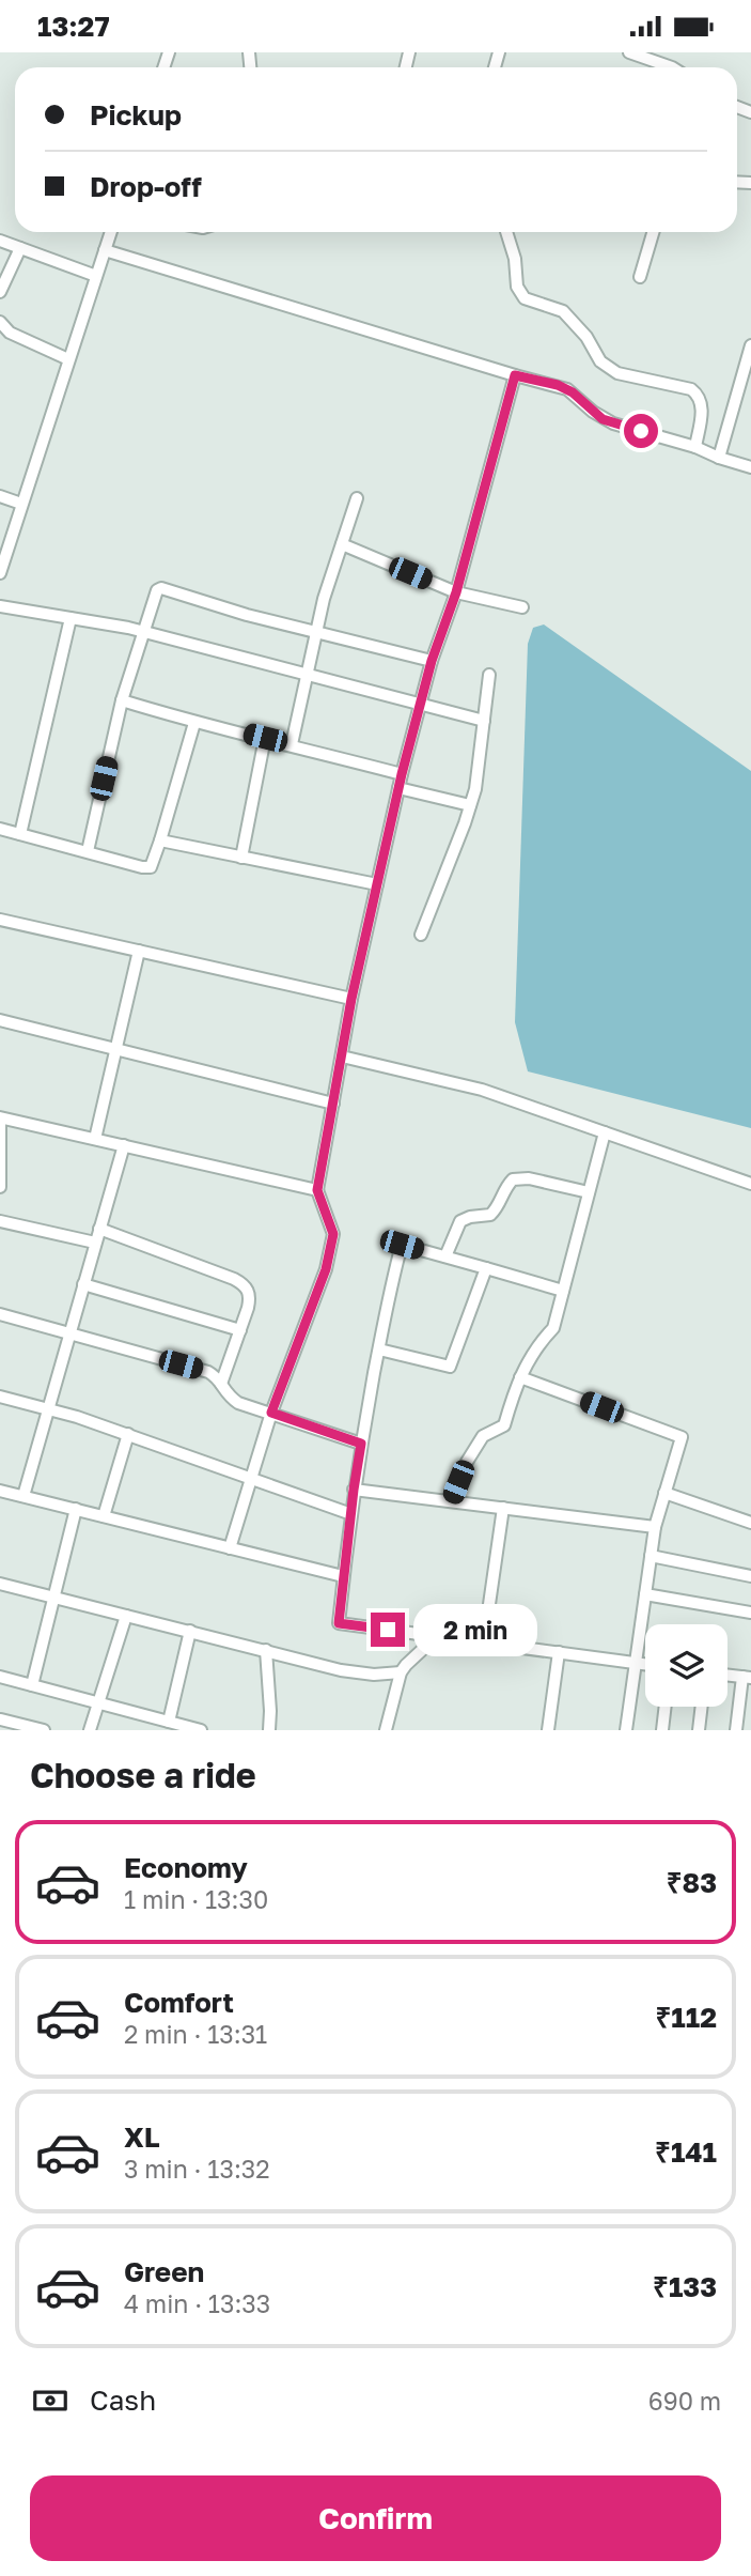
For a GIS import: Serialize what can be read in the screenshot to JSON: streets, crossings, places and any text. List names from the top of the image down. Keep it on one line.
{"page":{"status":"13:27","banner":["Pickup","Drop-off"],"bubble":"2 min","heading":"Choose a ride","list":[{"name":"Economy","note":"1 min · 13:30","value":"₹83"},{"name":"Comfort","note":"2 min · 13:31","value":"₹112"},{"name":"XL","note":"3 min · 13:32","value":"₹141"},{"name":"Green","note":"4 min · 13:33","value":"₹133"}],"pay":["Cash","690 m"],"buttons":"Confirm"}}
